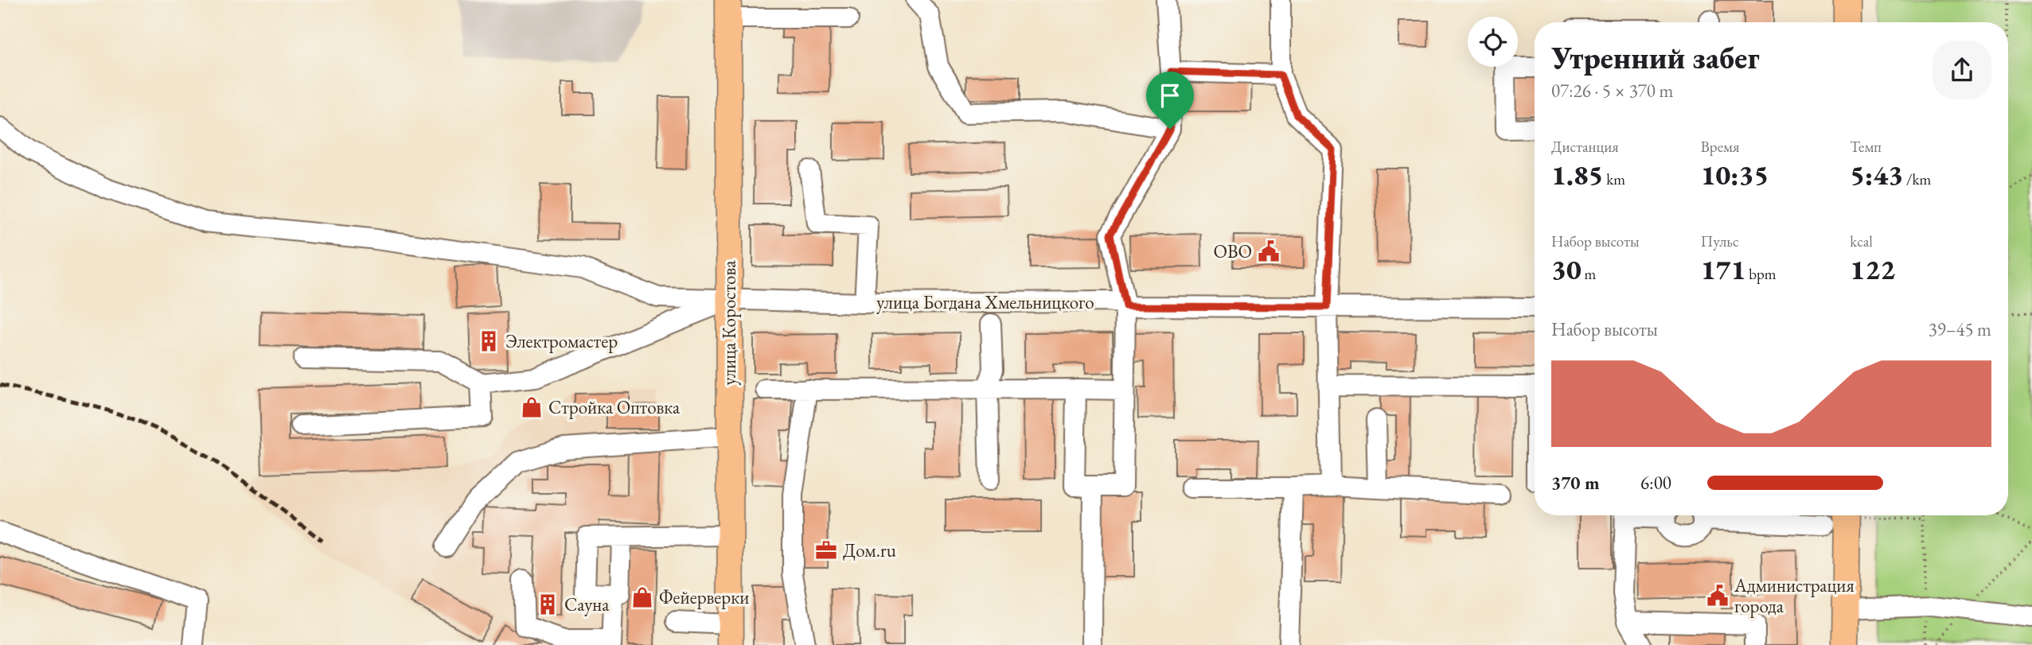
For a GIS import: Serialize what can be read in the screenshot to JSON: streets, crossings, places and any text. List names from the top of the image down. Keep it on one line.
{"streets":{"main road":["улица Коростова"],"street":["улица Богдана Хмельницкого"]},"crossings":[["улица Богдана Хмельницкого","улица Коростова"]],"places":{"public building":["ОВО","Администрация города"],"building":["Электромастер","Сауна"],"shop":["Стройка Оптовка","Фейерверки"],"office":["Дом.ru"]},"page":{"heading":["Утренний забег","07:26 · 5 × 370 m"],"stats":[["Дистанция","1.85 km"],["Время","10:35"],["Темп","5:43 /km"],["Набор высоты","30 m"],["Пульс","171 bpm"],["kcal","122"]],"chart":["Набор высоты","39–45 m"],"list":[{"name":"370 m","note":"6:00"}]}}
